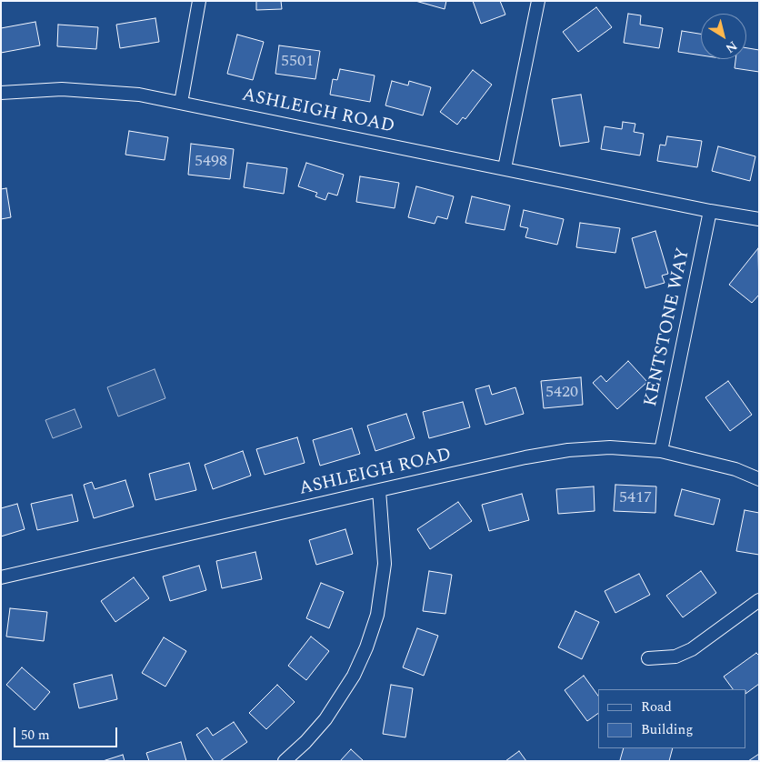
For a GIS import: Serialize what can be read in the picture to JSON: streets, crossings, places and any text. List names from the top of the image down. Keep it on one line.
{"streets":{"street":["ASHLEIGH ROAD","KENTSTONE WAY"]},"crossings":[["ASHLEIGH ROAD","KENTSTONE WAY"]],"house_numbers":["5501","5498","5420","5417"],"legend":["Road","Building"],"scale_bar":"50 m","north":"bottom right"}
